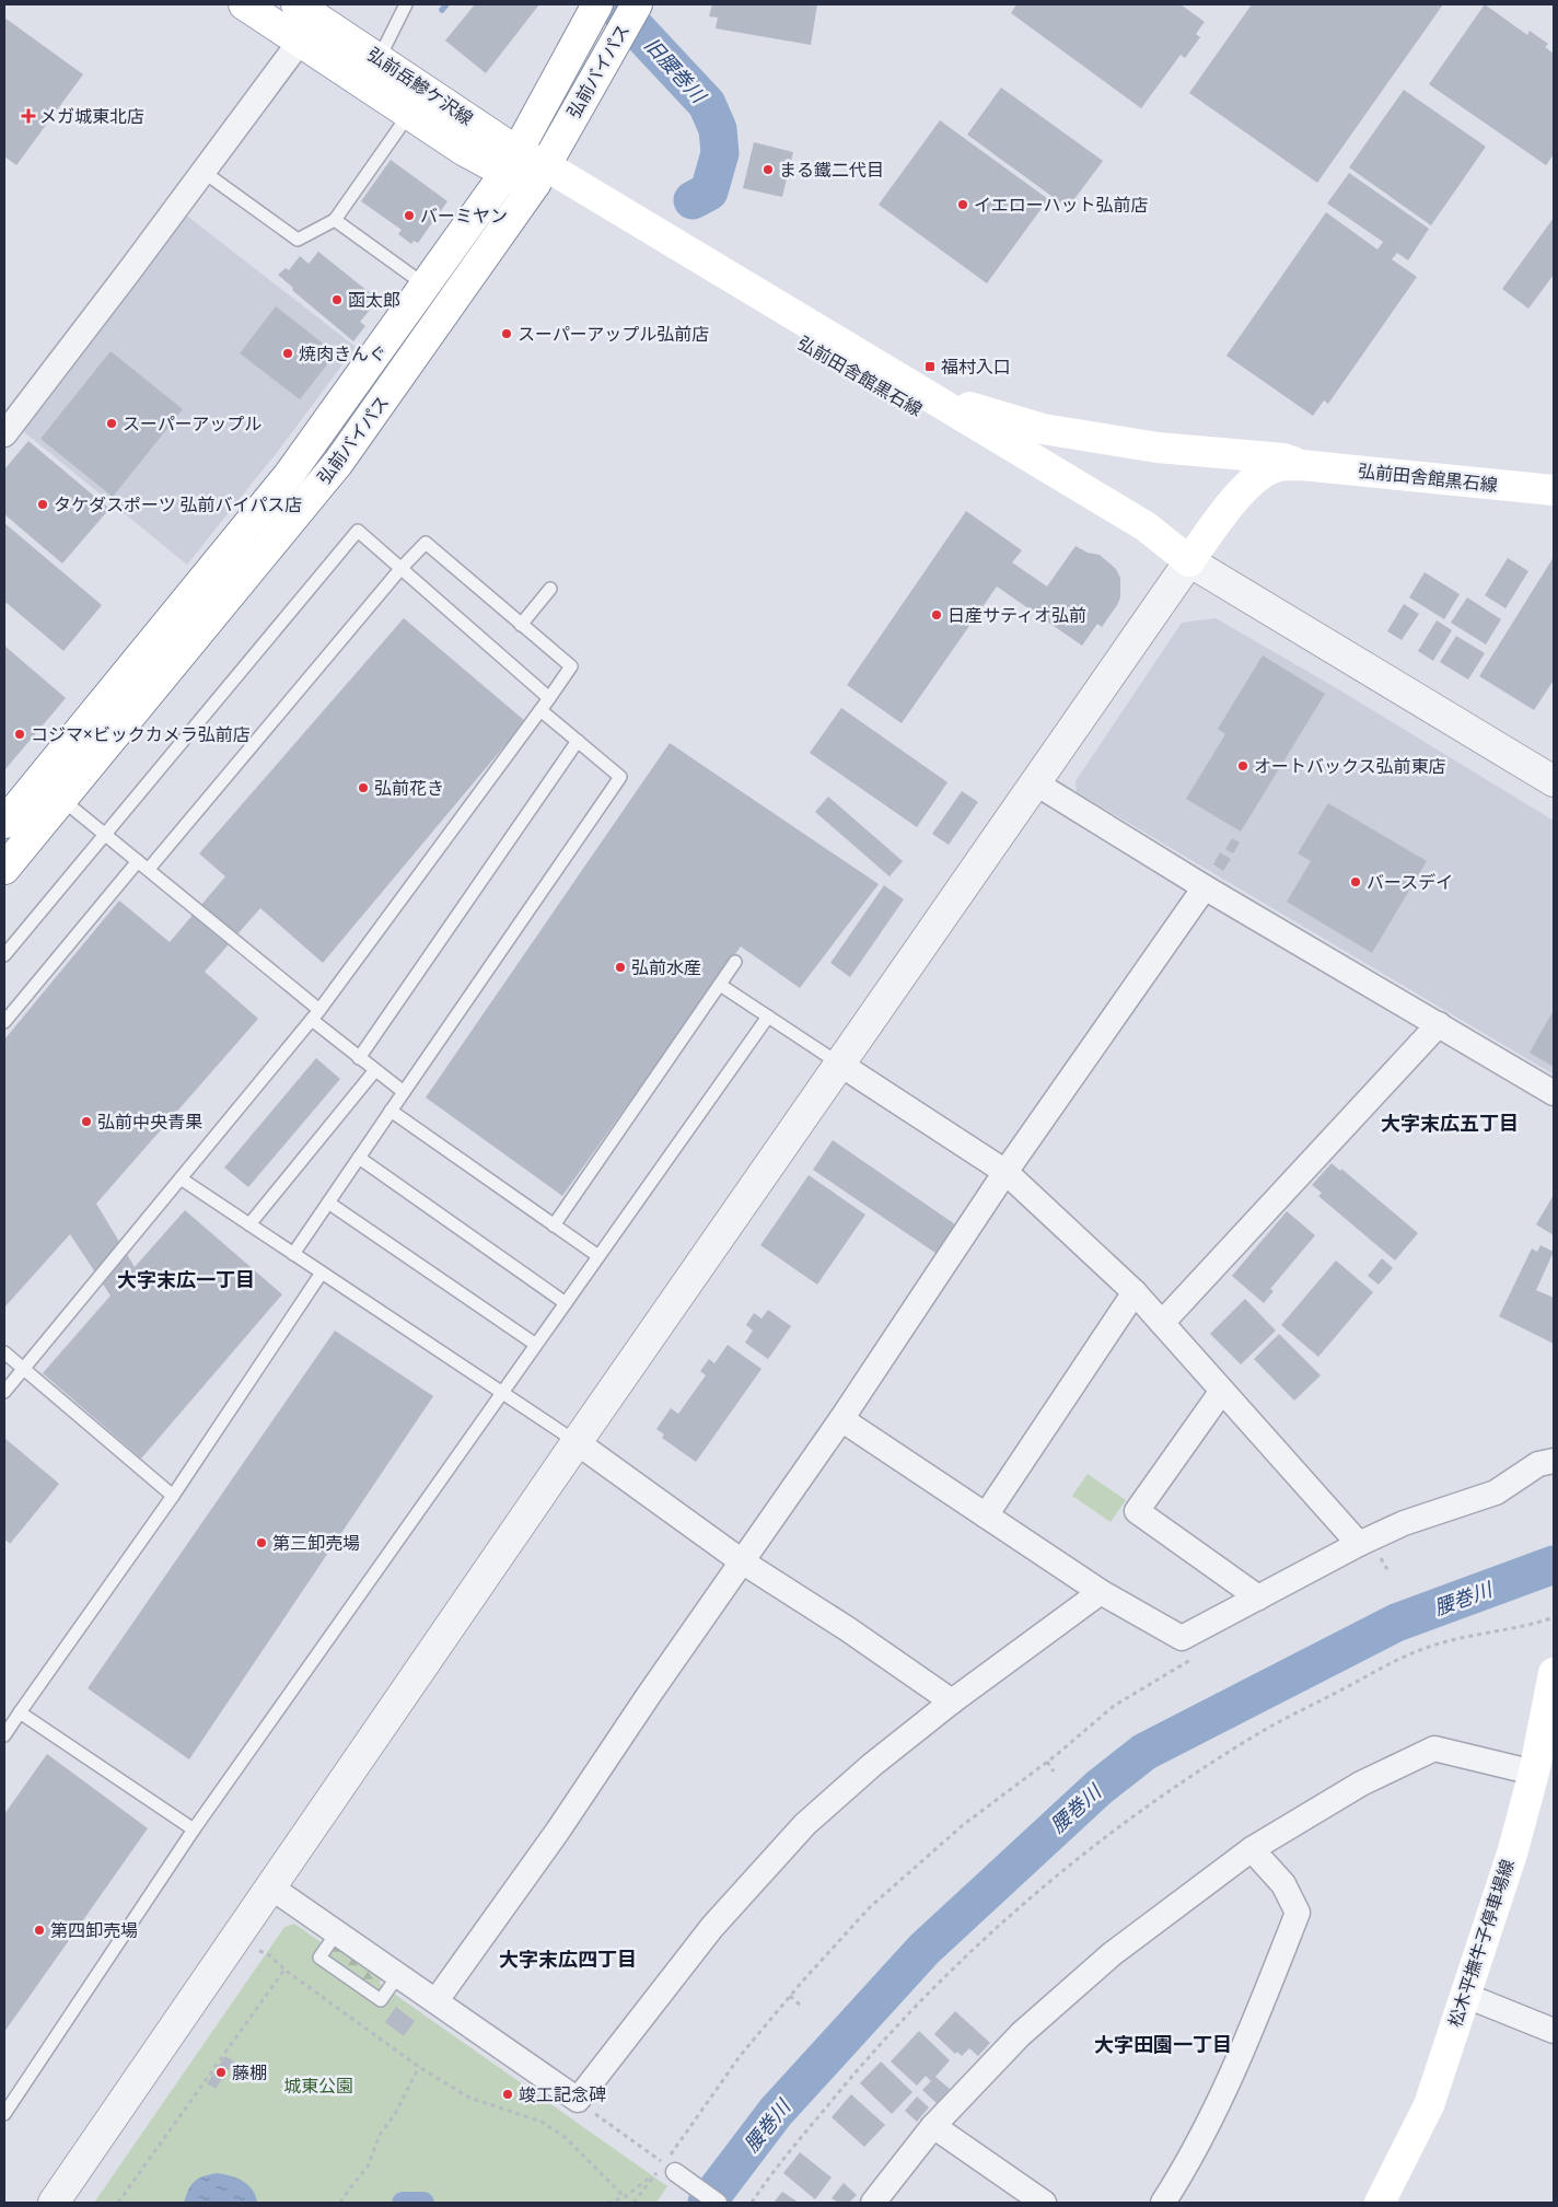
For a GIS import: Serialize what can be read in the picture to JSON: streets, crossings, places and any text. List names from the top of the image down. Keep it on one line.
{"streets":{"main road":["弘前バイパス","弘前岳鰺ケ沢線","弘前田舎館黒石線","松木平撫牛子停車場線"]},"crossings":[["弘前バイパス","弘前岳鰺ケ沢線"],["弘前バイパス","弘前田舎館黒石線"],["弘前岳鰺ケ沢線","弘前田舎館黒石線"]],"districts":["大字末広五丁目","大字末広一丁目","大字末広四丁目","大字田園一丁目"],"water":["旧腰巻川","腰巻川"],"parks":["城東公園"],"places":{"health":["メガ城東北店"],"other":["まる鐵二代目","イエローハット弘前店","バーミヤン","函太郎","スーパーアップル弘前店","焼肉きんぐ","スーパーアップル","タケダスポーツ 弘前バイパス店","日産サティオ弘前","コジマ×ビックカメラ弘前店","オートバックス弘前東店","弘前花き","バースデイ","弘前水産","弘前中央青果","第三卸売場","第四卸売場","藤棚","竣工記念碑"],"transit":["福村入口"]}}
